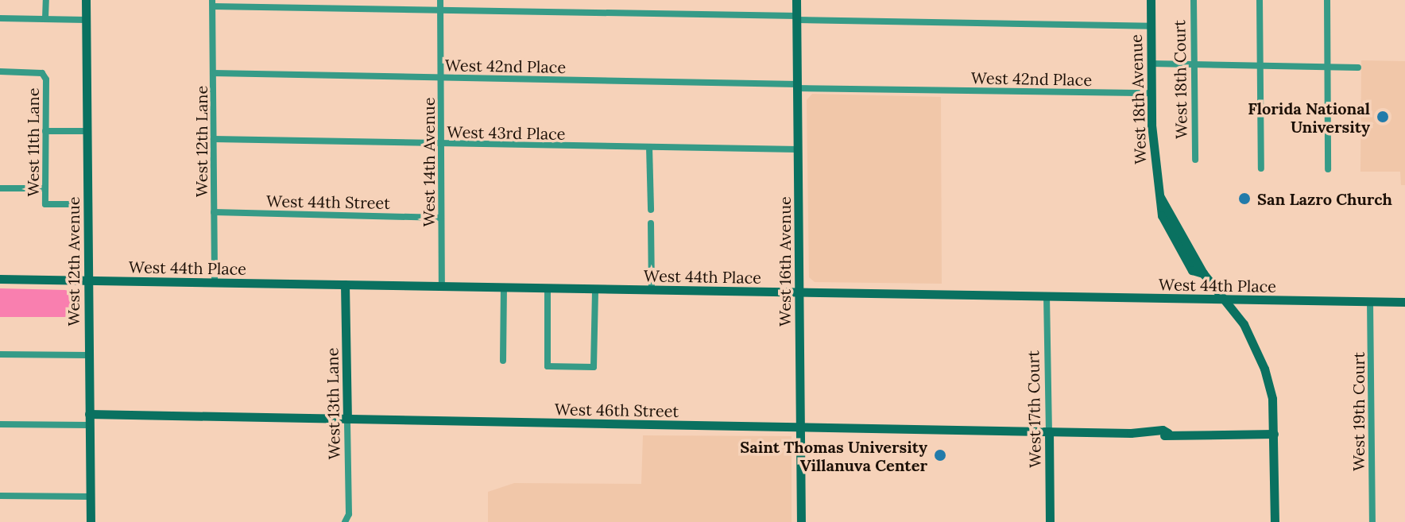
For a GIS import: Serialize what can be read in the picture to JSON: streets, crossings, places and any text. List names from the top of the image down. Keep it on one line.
{"streets":{"street":["West 42nd Place","West 18th Court","West 18th Avenue","West 43rd Place","West 12th Lane","West 11th Lane","West 14th Avenue","West 44th Street","West 12th Avenue","West 16th Avenue","West 44th Place","West 13th Lane","West 17th Court","West 46th Street","West 19th Court"]},"crossings":[["West 42nd Place","West 18th Avenue"],["West 42nd Place","West 12th Lane"],["West 42nd Place","West 14th Avenue"],["West 42nd Place","West 16th Avenue"],["West 18th Avenue","West 44th Place"],["West 43rd Place","West 12th Lane"],["West 43rd Place","West 14th Avenue"],["West 43rd Place","West 16th Avenue"],["West 12th Lane","West 44th Street"],["West 12th Lane","West 44th Place"],["West 14th Avenue","West 44th Street"],["West 14th Avenue","West 44th Place"],["West 12th Avenue","West 44th Place"],["West 12th Avenue","West 46th Street"],["West 16th Avenue","West 44th Place"],["West 16th Avenue","West 46th Street"],["West 44th Place","West 13th Lane"],["West 44th Place","West 17th Court"],["West 44th Place","West 19th Court"],["West 13th Lane","West 46th Street"],["West 17th Court","West 46th Street"]],"places":["Florida National University","San Lazro Church","Saint Thomas University Villanuva Center"]}
